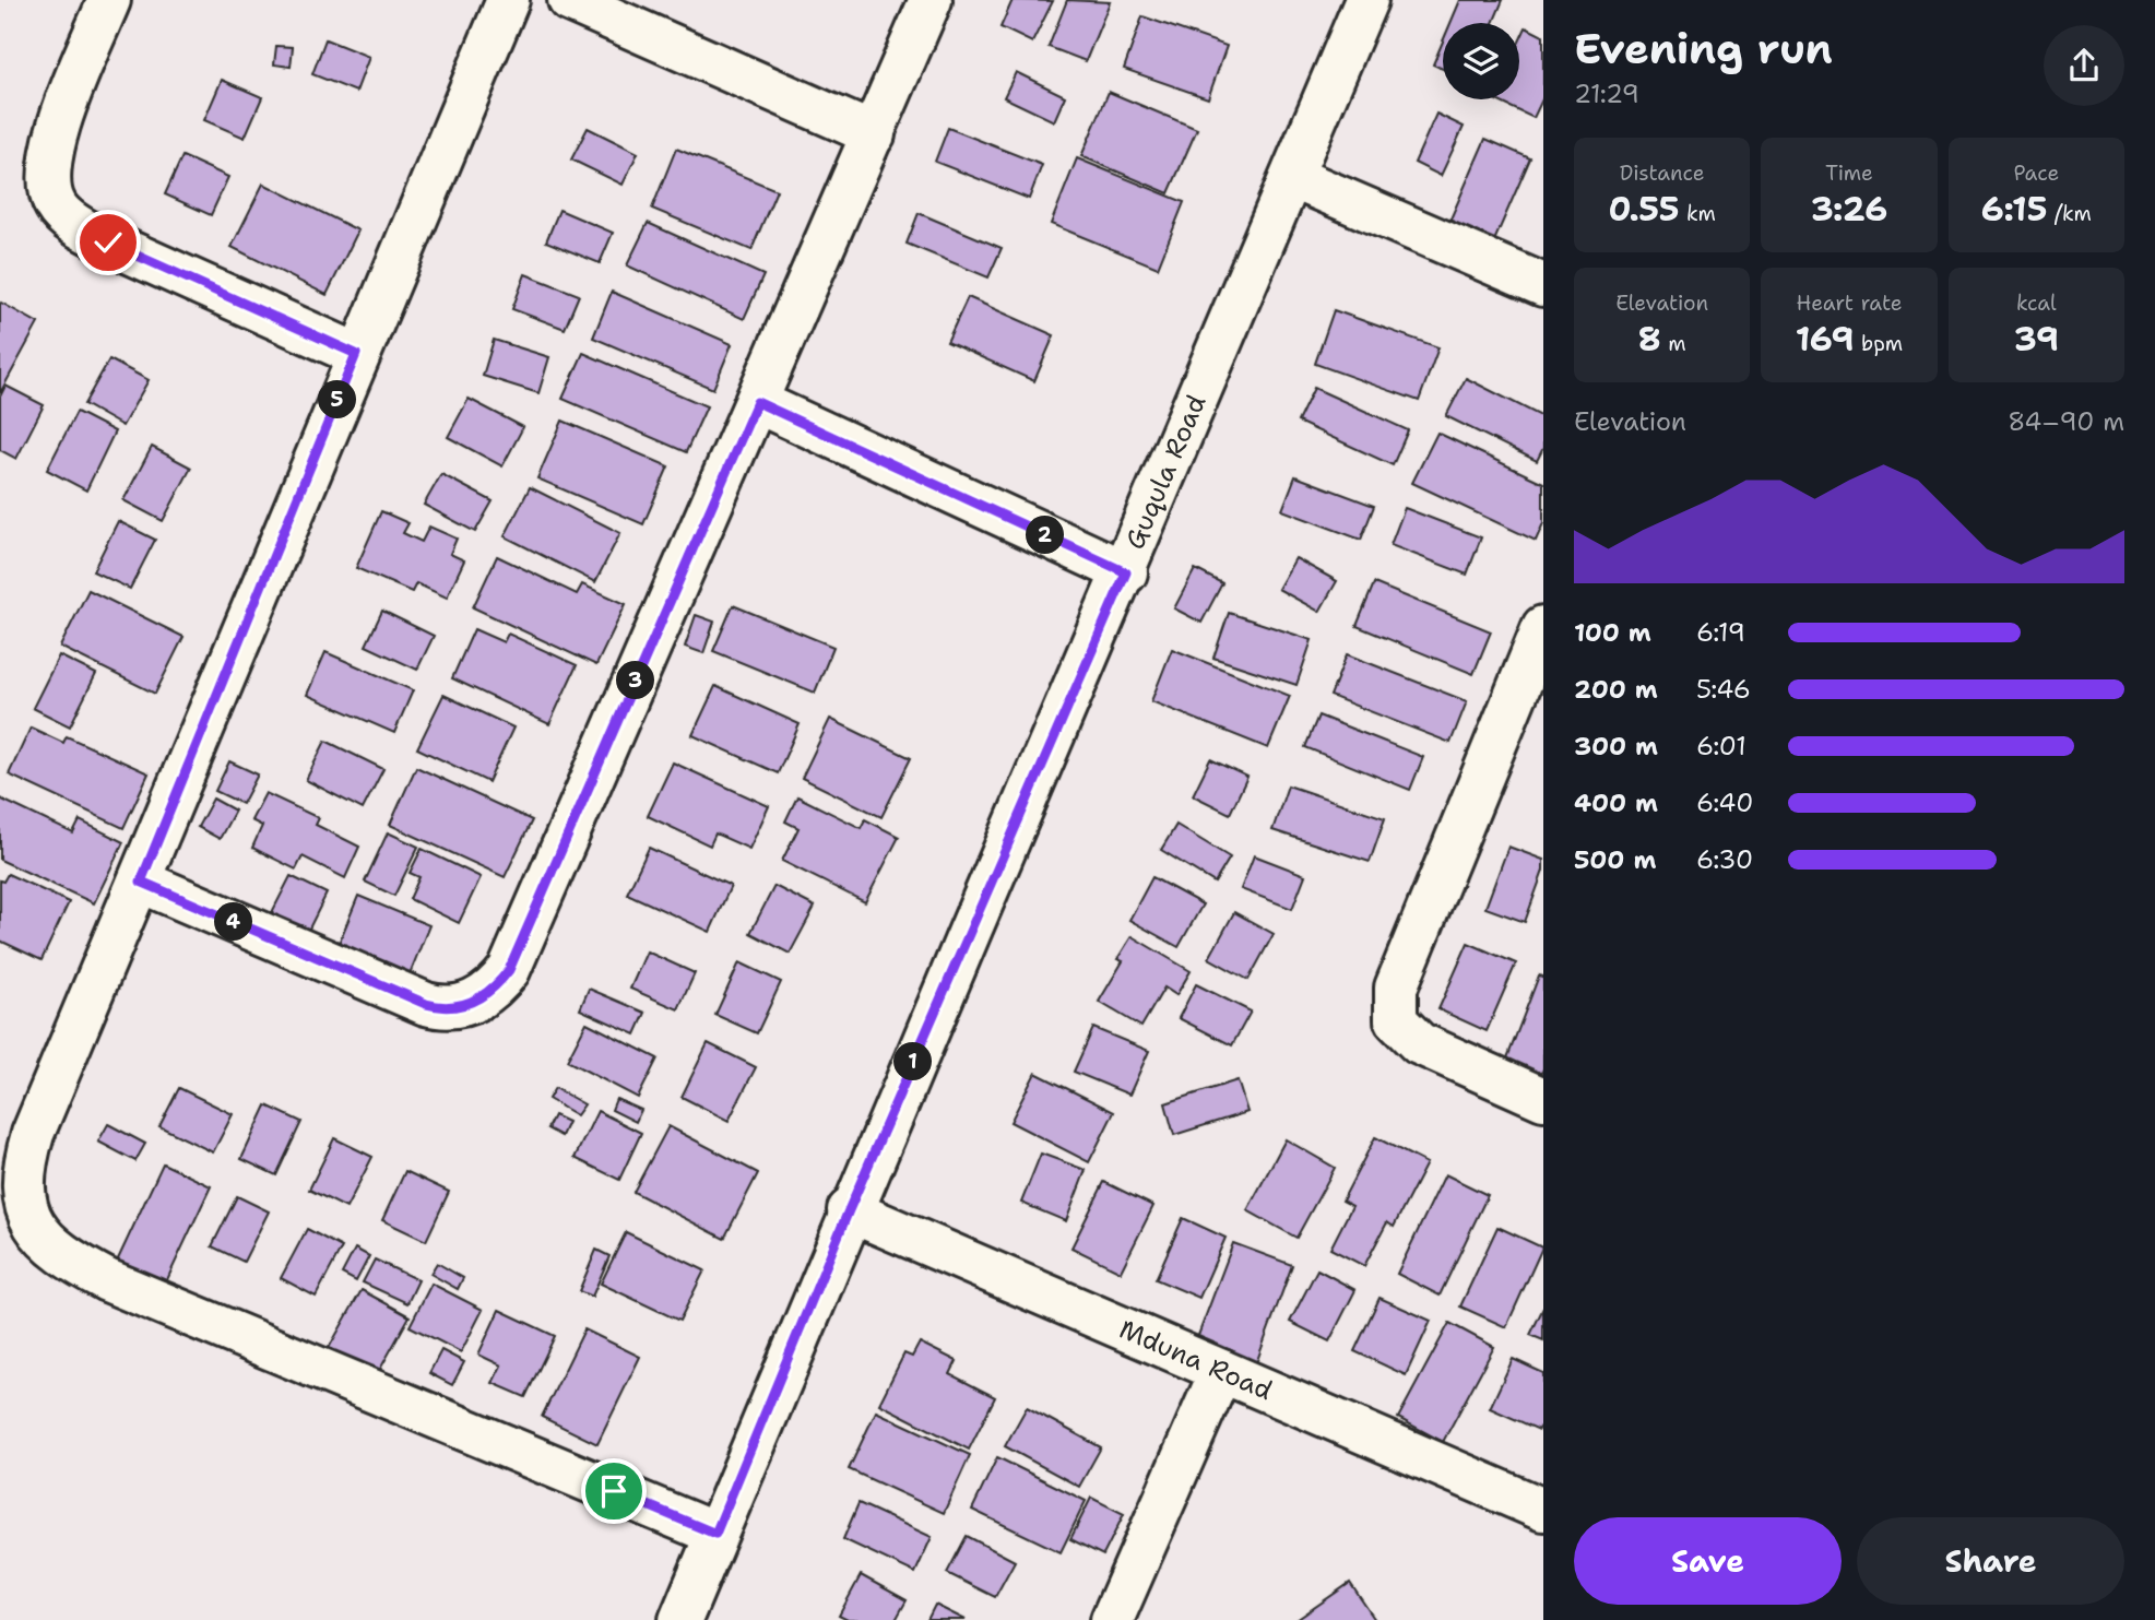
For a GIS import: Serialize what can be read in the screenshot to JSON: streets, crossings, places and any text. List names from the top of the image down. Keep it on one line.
{"streets":{"street":["Guqula Road","Mduna Road"]},"crossings":[["Guqula Road","Mduna Road"]],"page":{"heading":["Evening run","21:29"],"stats":[["Distance","0.55 km"],["Time","3:26"],["Pace","6:15 /km"],["Elevation","8 m"],["Heart rate","169 bpm"],["kcal","39"]],"pins":["5","2","3","4","1"],"chart":["Elevation","84–90 m"],"list":[{"name":"100 m","note":"6:19"},{"name":"200 m","note":"5:46"},{"name":"300 m","note":"6:01"},{"name":"400 m","note":"6:40"},{"name":"500 m","note":"6:30"}],"buttons":["Save","Share"]}}
